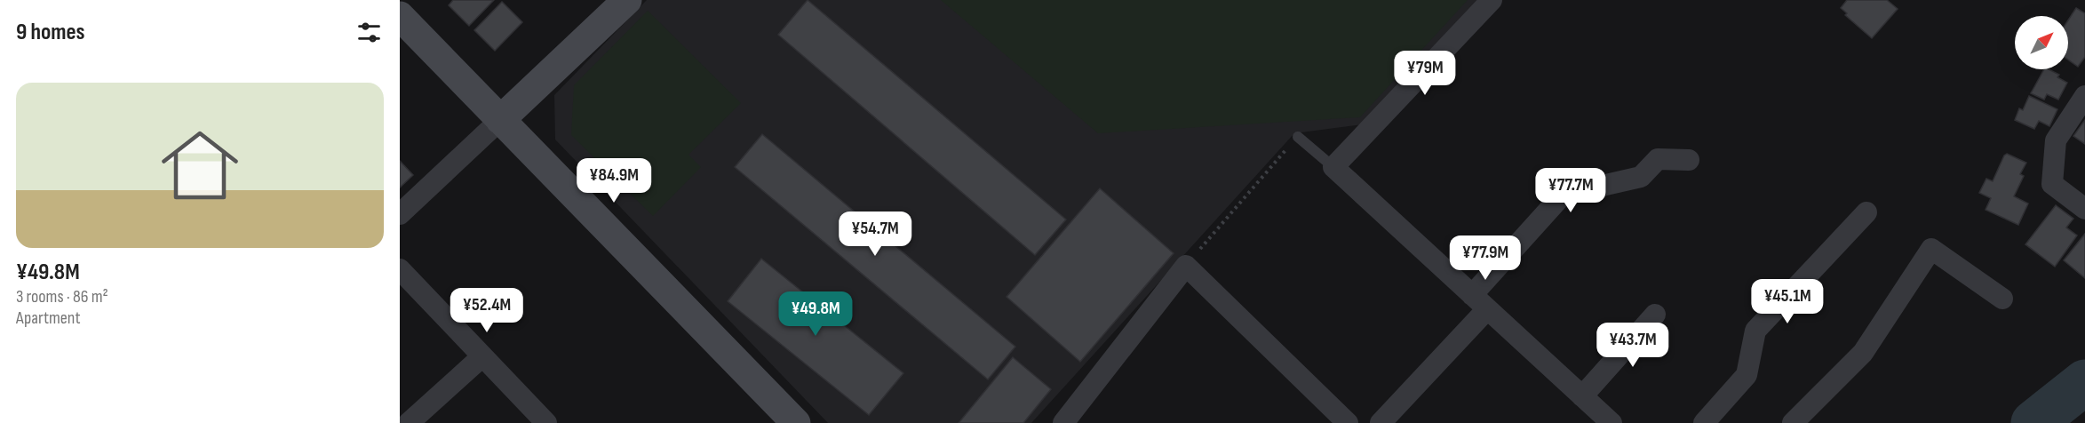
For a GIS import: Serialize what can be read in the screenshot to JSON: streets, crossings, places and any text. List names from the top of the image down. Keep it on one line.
{"north":"top right","page":{"heading":"9 homes","price":["¥79M","¥84.9M","¥77.7M","¥54.7M","¥77.9M","¥45.1M","¥52.4M","¥49.8M","¥43.7M"],"list":[{"name":"¥49.8M","note":"3 rooms · 86 m² · Apartment"}]}}
